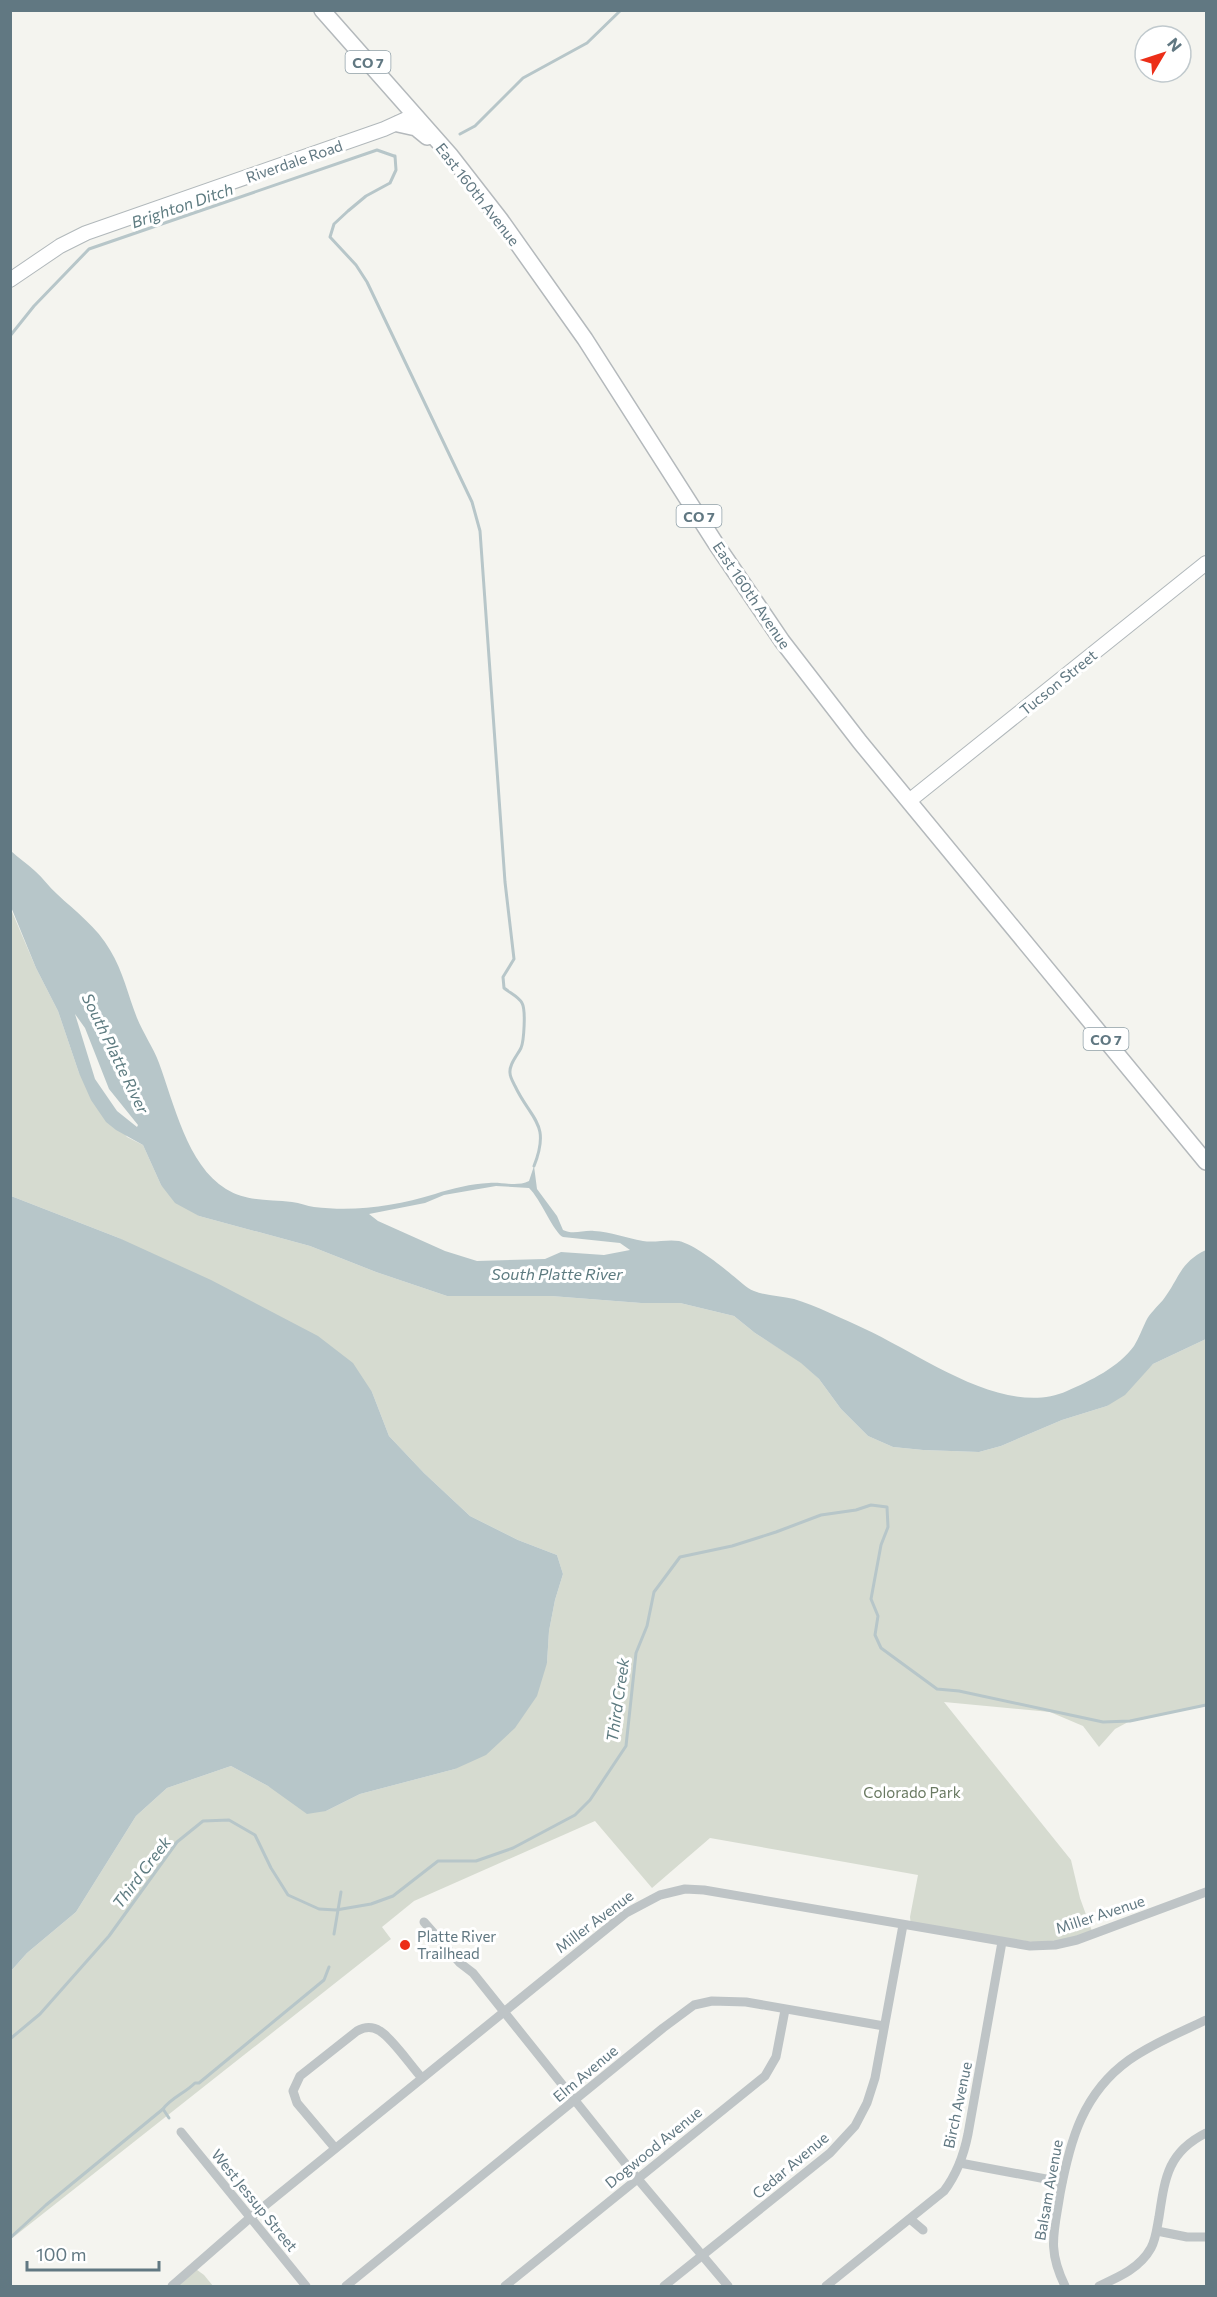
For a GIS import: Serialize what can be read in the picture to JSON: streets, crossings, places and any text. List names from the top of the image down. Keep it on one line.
{"streets":{"main road":["CO 7","East 160th Avenue"],"street":["Riverdale Road","Tucson Street","Miller Avenue","Elm Avenue","Birch Avenue","Dogwood Avenue","Cedar Avenue","Balsam Avenue","West Jessup Street"]},"crossings":[["Riverdale Road","East 160th Avenue"],["East 160th Avenue","Tucson Street"],["Miller Avenue","Birch Avenue"],["Miller Avenue","Cedar Avenue"],["Miller Avenue","West Jessup Street"],["Elm Avenue","Dogwood Avenue"],["Elm Avenue","Cedar Avenue"]],"water":["Brighton Ditch","South Platte River","Third Creek"],"parks":["Colorado Park"],"places":["Platte River Trailhead"],"scale_bar":"100 m","north":"top right"}
